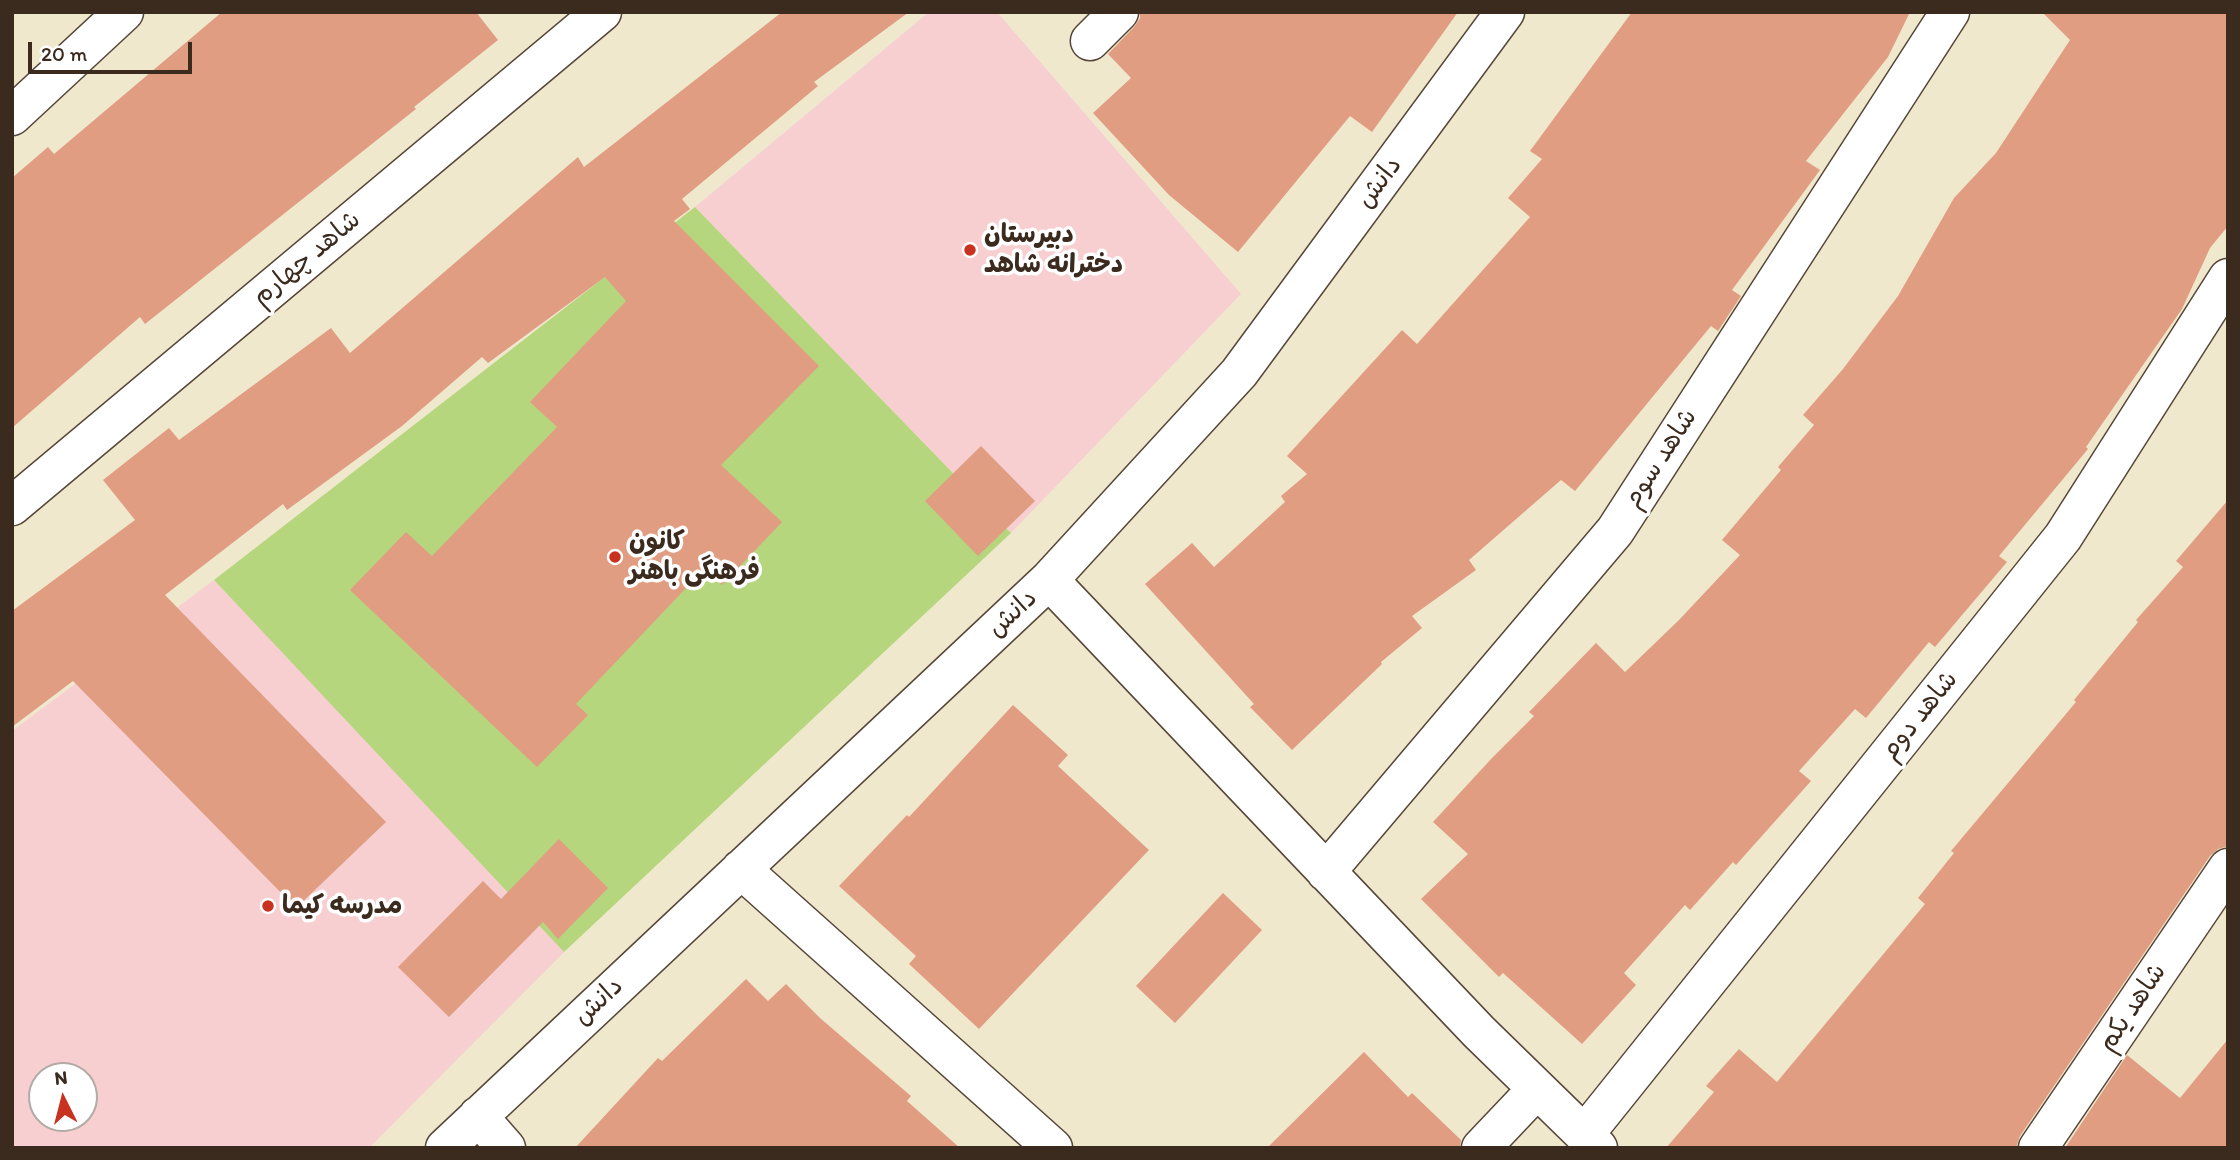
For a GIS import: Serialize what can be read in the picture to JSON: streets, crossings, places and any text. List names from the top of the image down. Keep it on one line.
{"streets":{"street":["دانش","شاهد چهارم","شاهد سوم","شاهد دوم","شاهد یکم"]},"places":["دبیرستان دخترانه شاهد","کانون فرهنگی باهنر","مدرسه کیما"],"scale_bar":"20 m","north":"top"}
